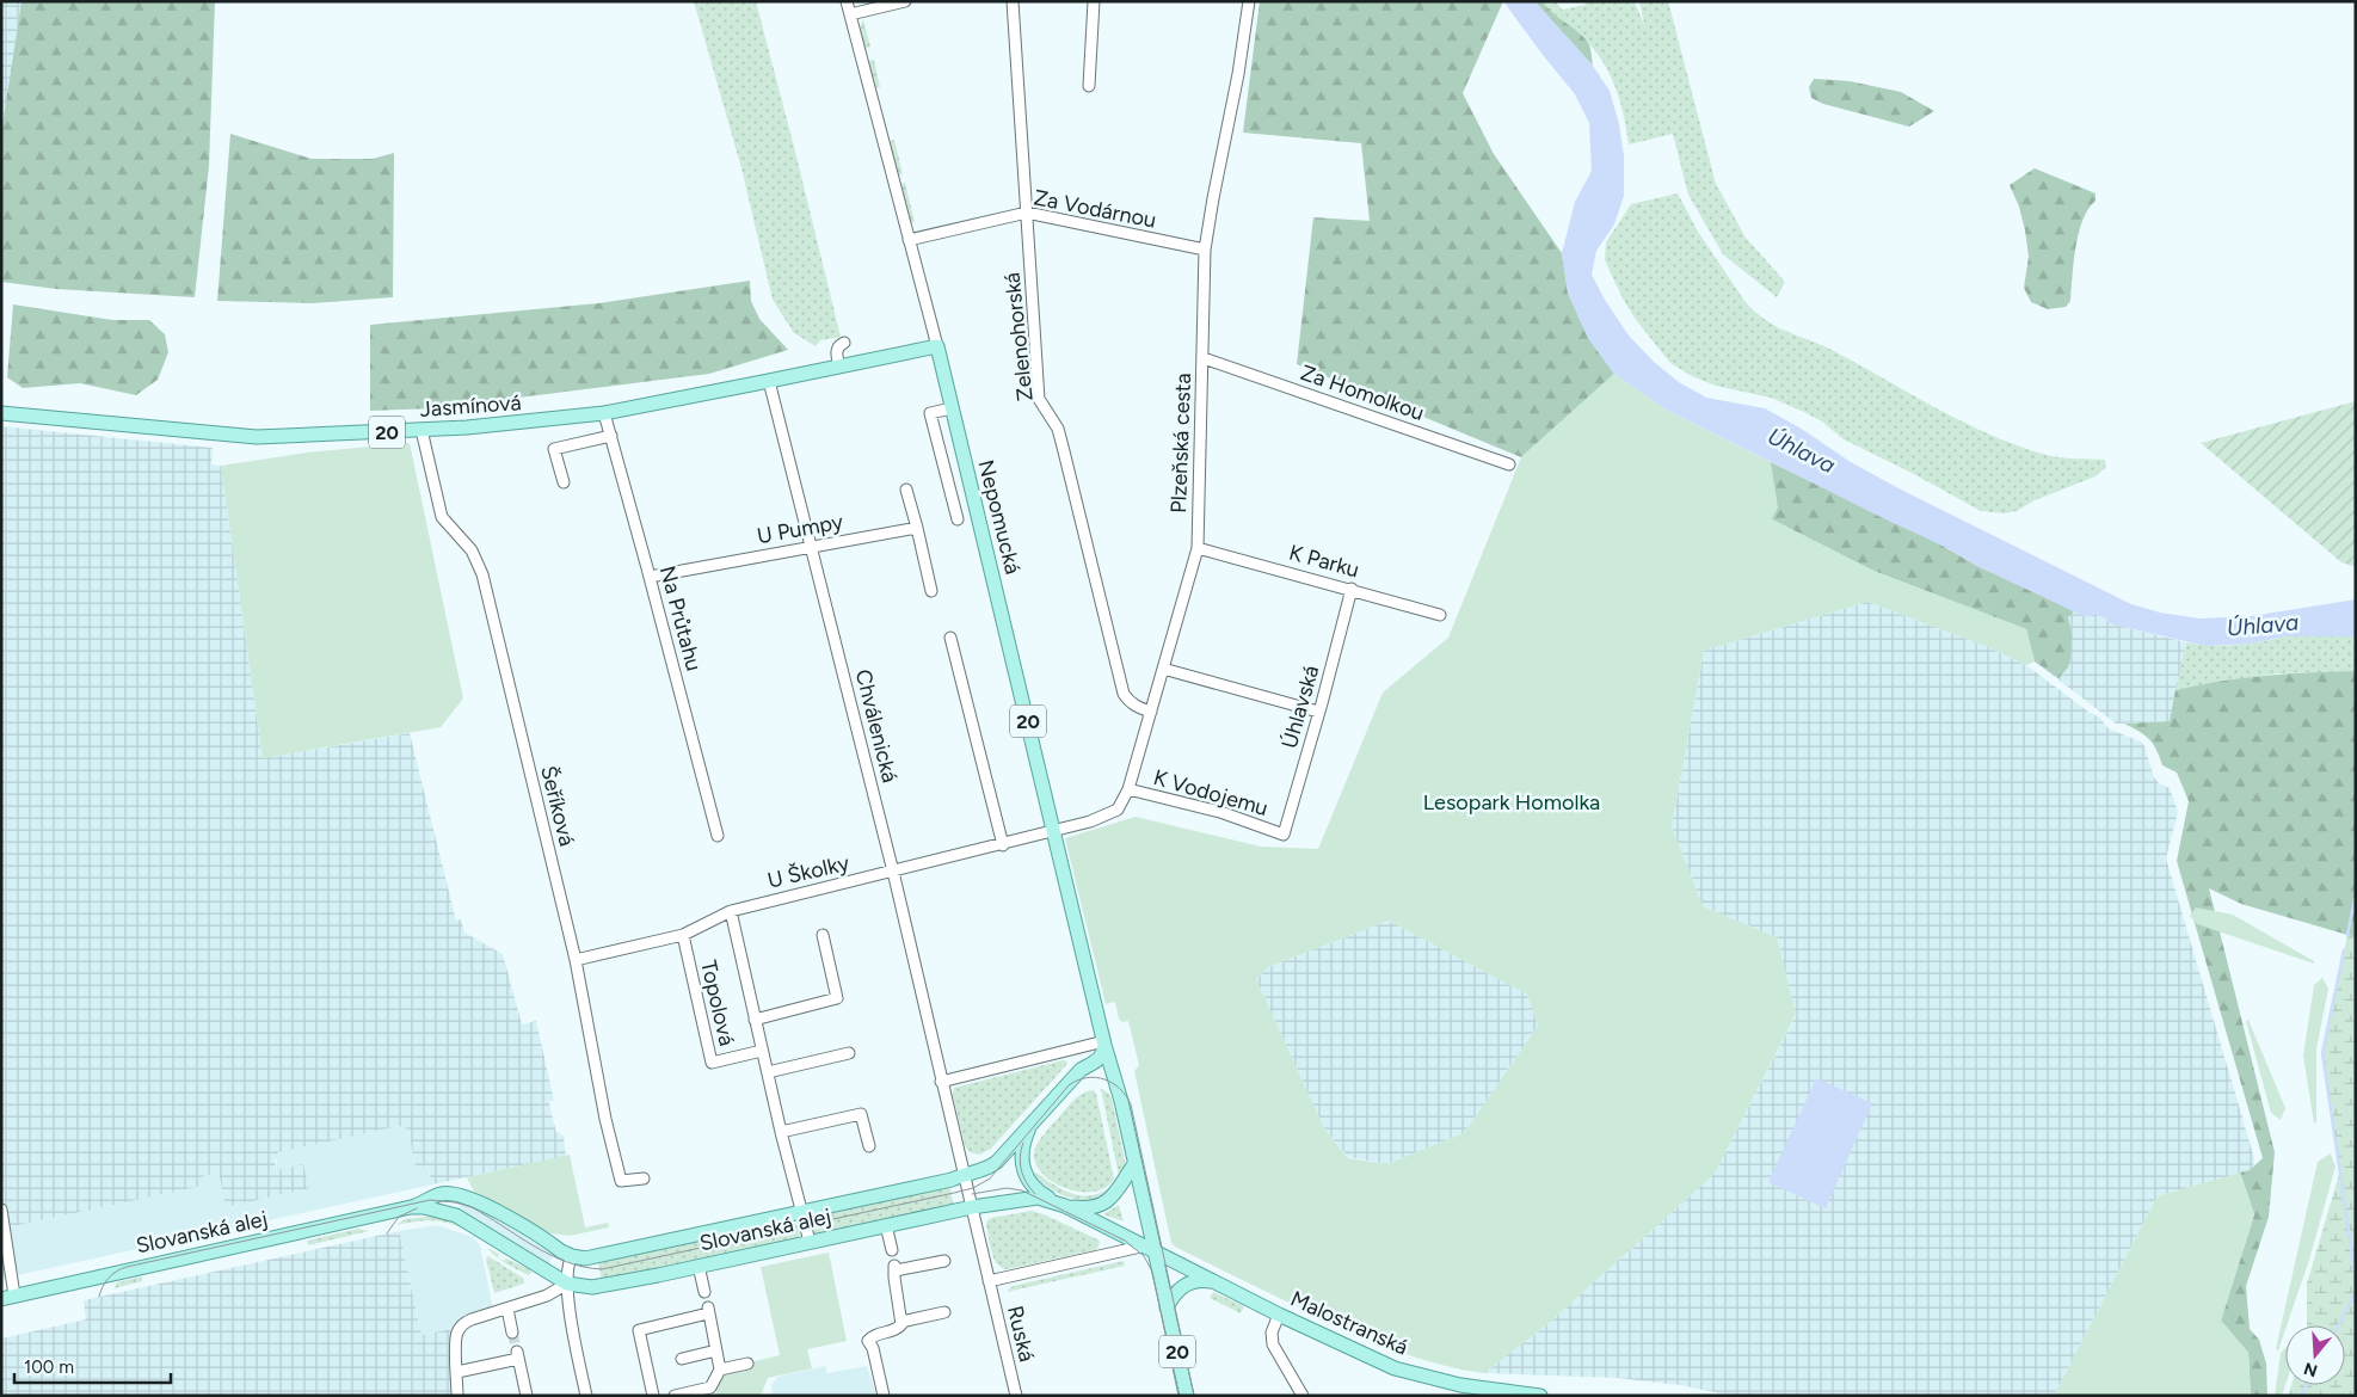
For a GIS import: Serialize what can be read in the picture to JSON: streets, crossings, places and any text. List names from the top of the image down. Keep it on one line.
{"streets":{"main road":["Jasmínová","20","Nepomucká","Slovanská alej","Malostranská"],"street":["Za Vodárnou","Zelenohorská","Za Homolkou","Plzeňská cesta","U Pumpy","K Parku","Na Průtahu","Úhlavská","Chválenická","K Vodojemu","Šeříková","U Školky","Topolová","Ruská"]},"crossings":[["Za Vodárnou","Zelenohorská"],["Za Vodárnou","Plzeňská cesta"],["Za Vodárnou","Nepomucká"],["Zelenohorská","Plzeňská cesta"],["Za Homolkou","Plzeňská cesta"],["Jasmínová","Nepomucká"],["Jasmínová","Na Průtahu"],["Jasmínová","Chválenická"],["Jasmínová","Šeříková"],["20","Nepomucká"],["20","Slovanská alej"],["20","Malostranská"],["Plzeňská cesta","Nepomucká"],["Plzeňská cesta","K Parku"],["Plzeňská cesta","K Vodojemu"],["Plzeňská cesta","U Školky"],["Nepomucká","U Školky"],["U Pumpy","Na Průtahu"],["U Pumpy","Chválenická"],["K Parku","Úhlavská"],["Úhlavská","K Vodojemu"],["Chválenická","U Školky"],["Chválenická","Slovanská alej"],["Chválenická","Ruská"],["Šeříková","U Školky"],["U Školky","Topolová"],["Topolová","Slovanská alej"],["Slovanská alej","Malostranská"],["Slovanská alej","Ruská"]],"water":["Úhlava"],"parks":["Lesopark Homolka"],"scale_bar":"100 m","north":"bottom"}
